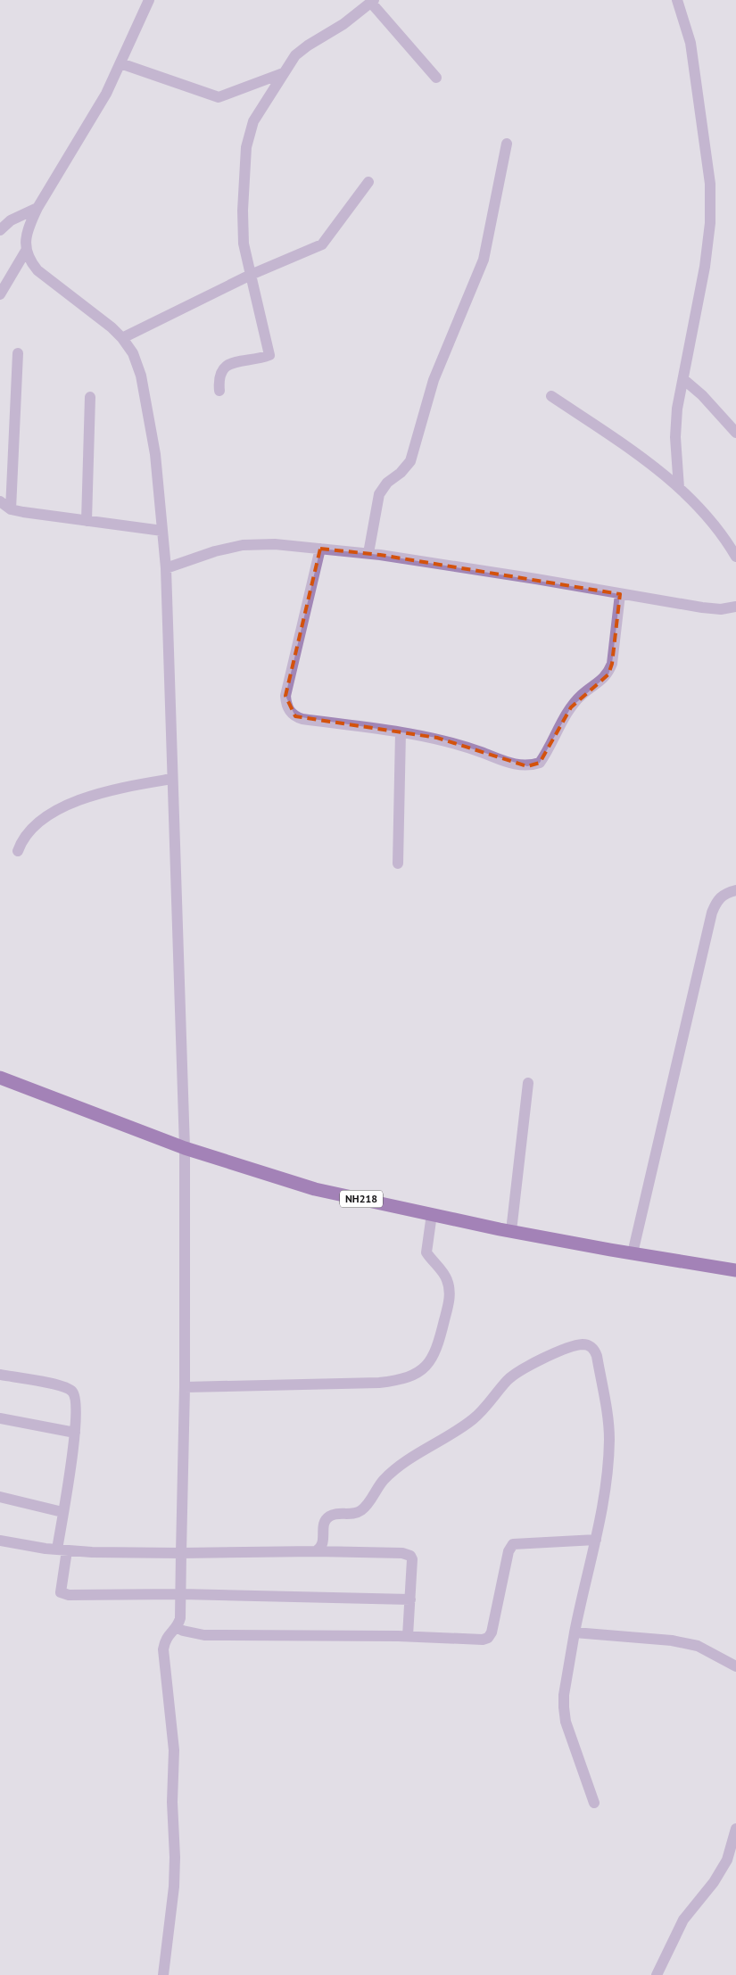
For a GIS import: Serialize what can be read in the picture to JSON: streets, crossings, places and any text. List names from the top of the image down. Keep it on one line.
{"streets":{"highway":["NH218"]}}
